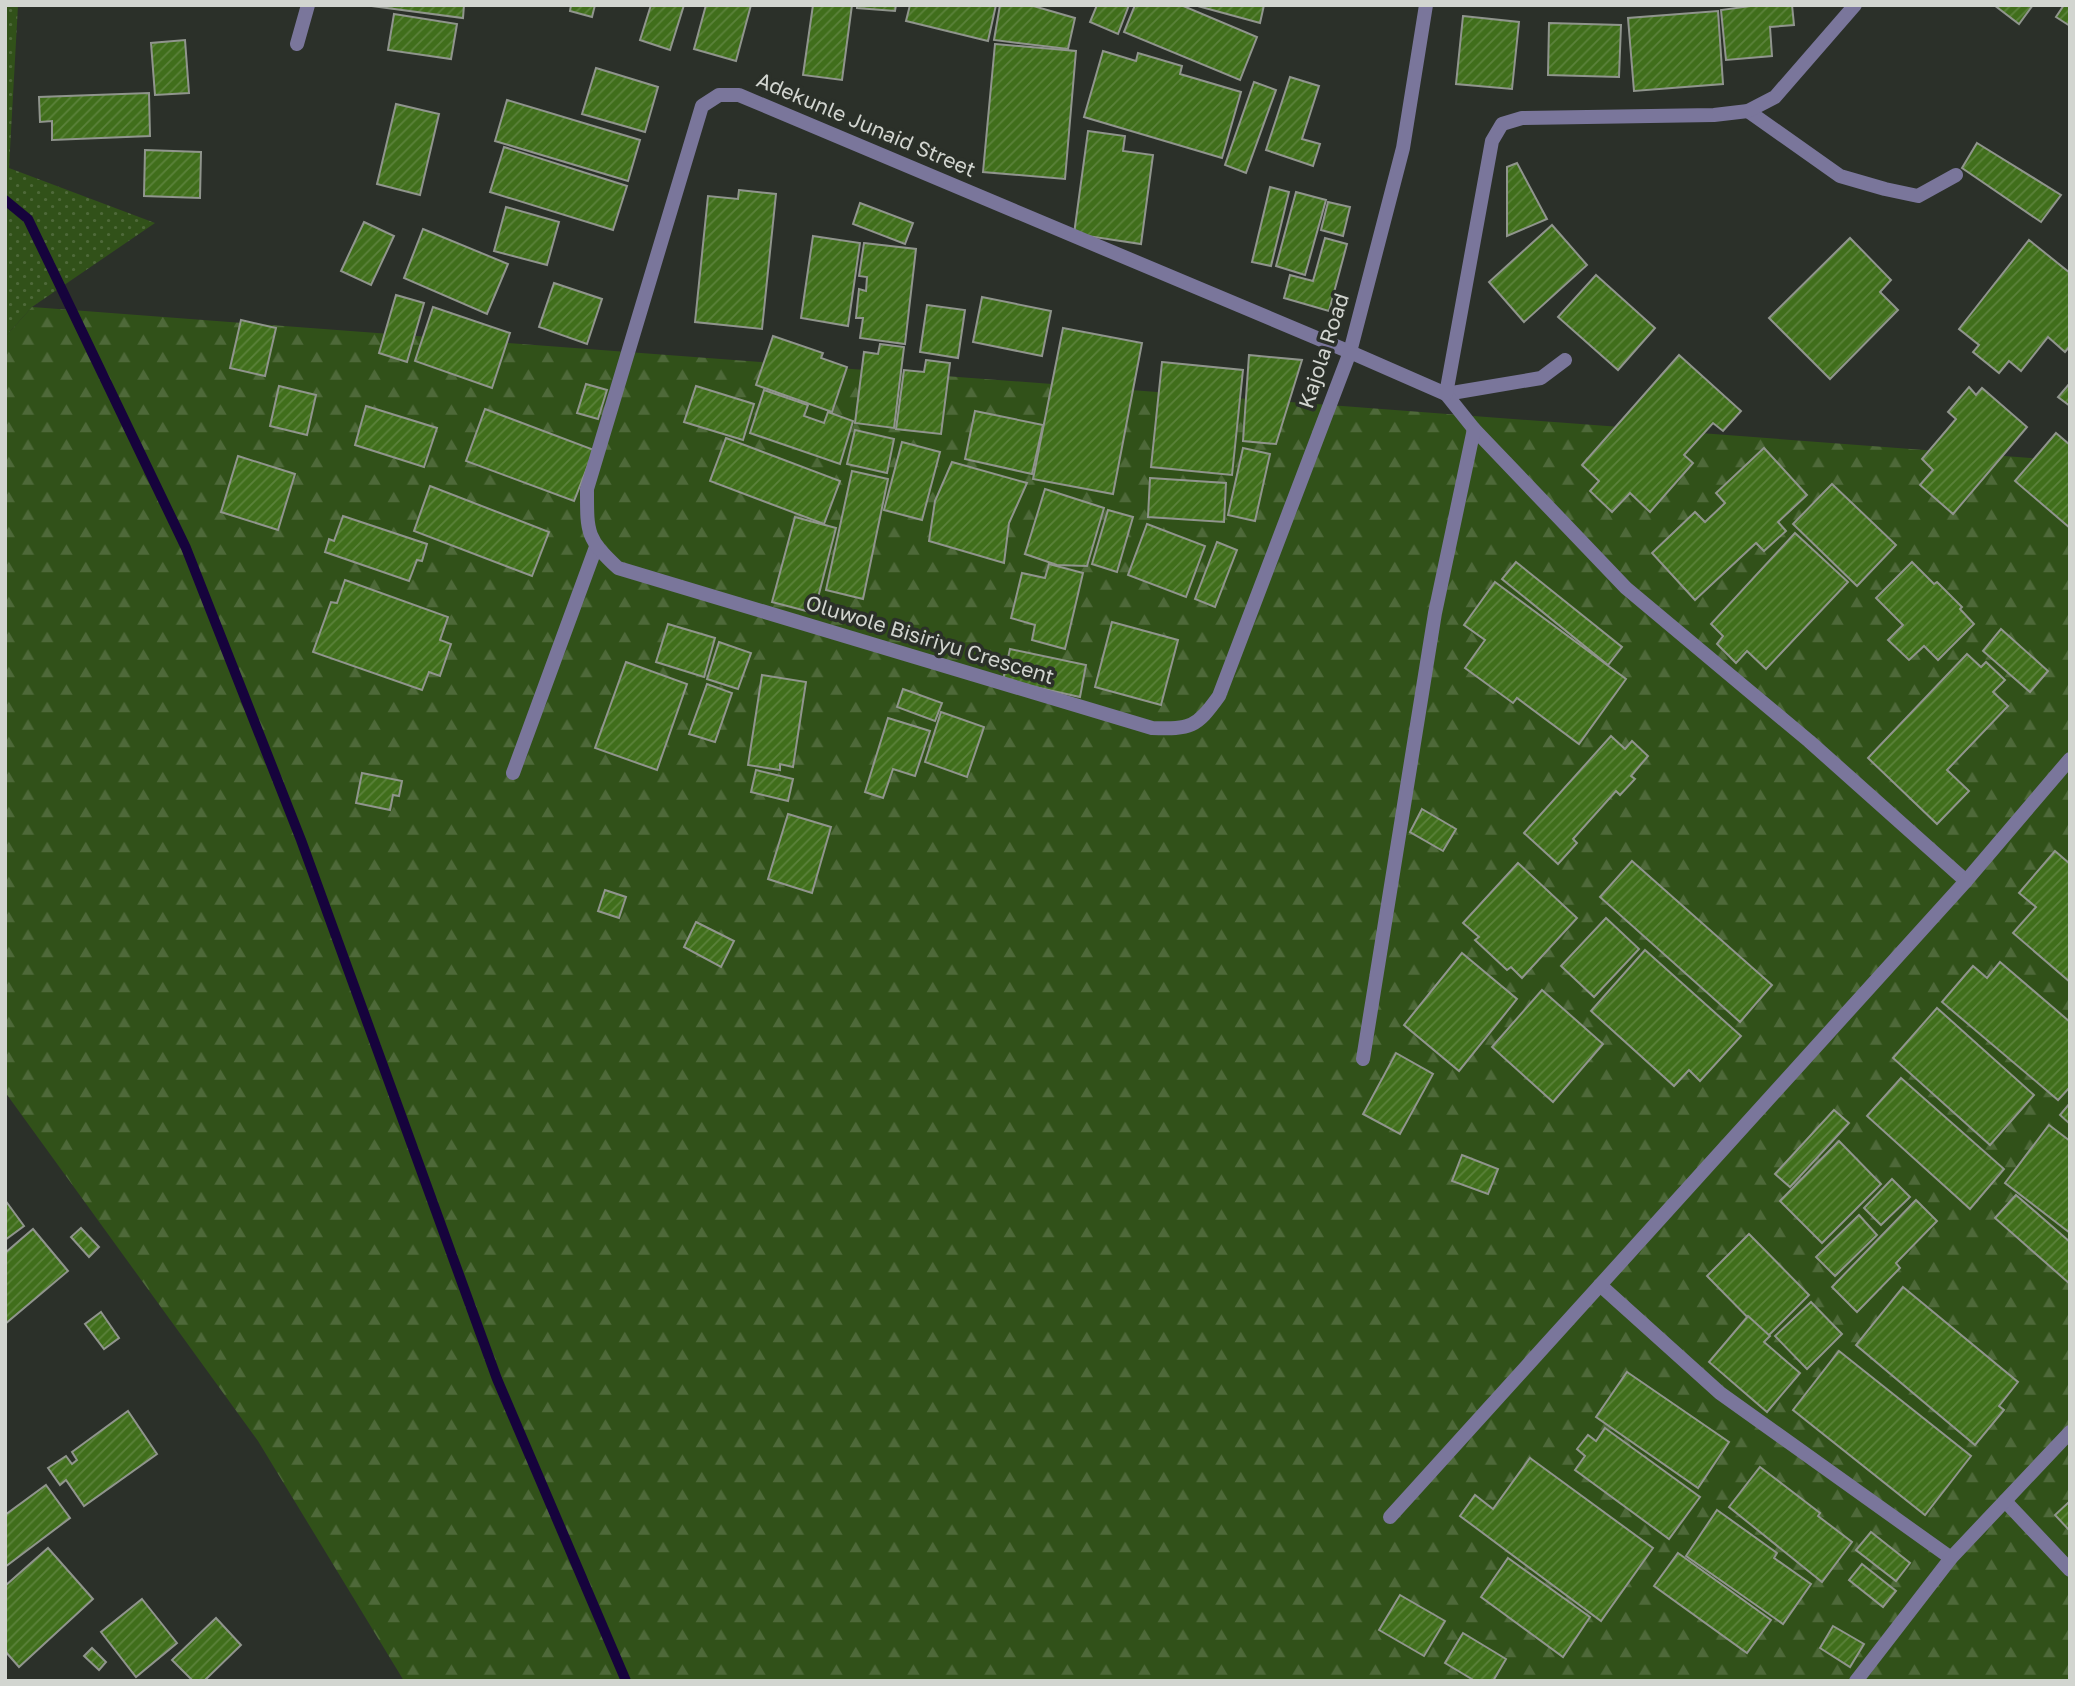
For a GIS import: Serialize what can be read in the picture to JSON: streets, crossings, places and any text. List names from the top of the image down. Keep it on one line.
{"streets":{"street":["Adekunle Junaid Street","Kajola Road","Oluwole Bisiriyu Crescent"]},"crossings":[["Adekunle Junaid Street","Kajola Road"],["Adekunle Junaid Street","Oluwole Bisiriyu Crescent"],["Kajola Road","Oluwole Bisiriyu Crescent"]]}
